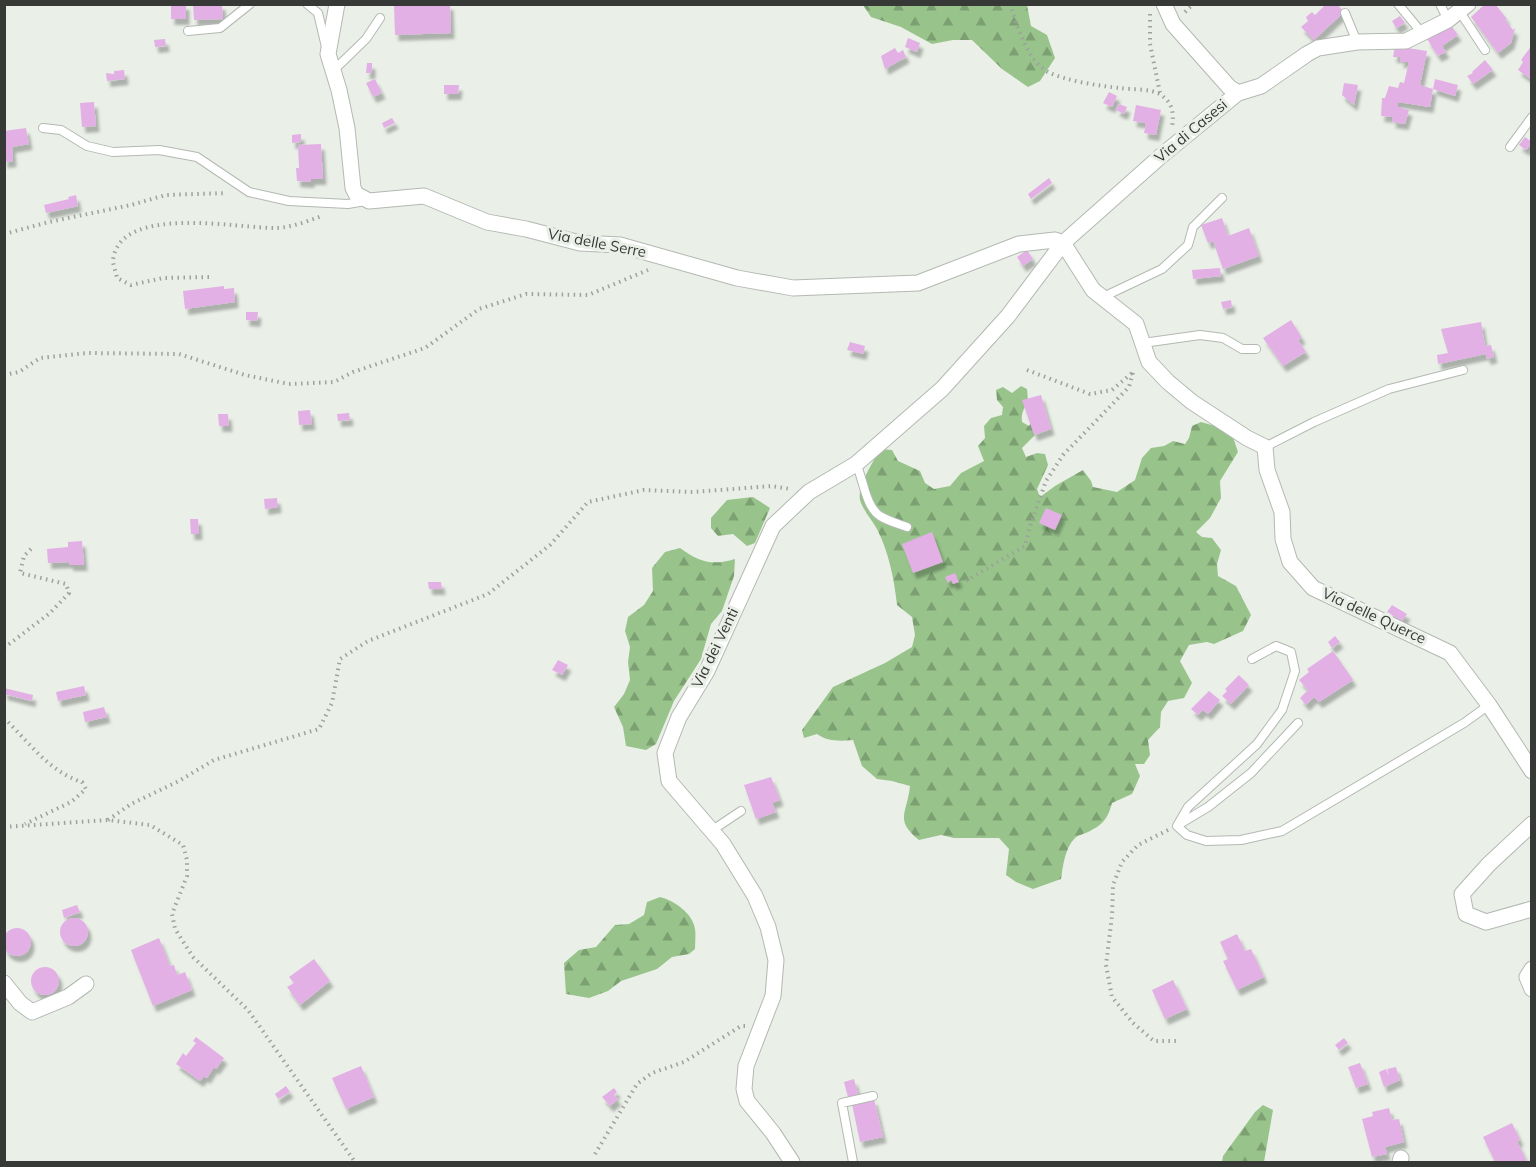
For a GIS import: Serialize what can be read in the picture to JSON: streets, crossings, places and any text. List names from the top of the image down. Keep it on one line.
{"streets":{"street":["Via di Casesi","Via delle Serre","Via delle Querce","Via dei Venti"]},"crossings":[["Via di Casesi","Via delle Serre"],["Via di Casesi","Via dei Venti"],["Via delle Serre","Via dei Venti"]]}
